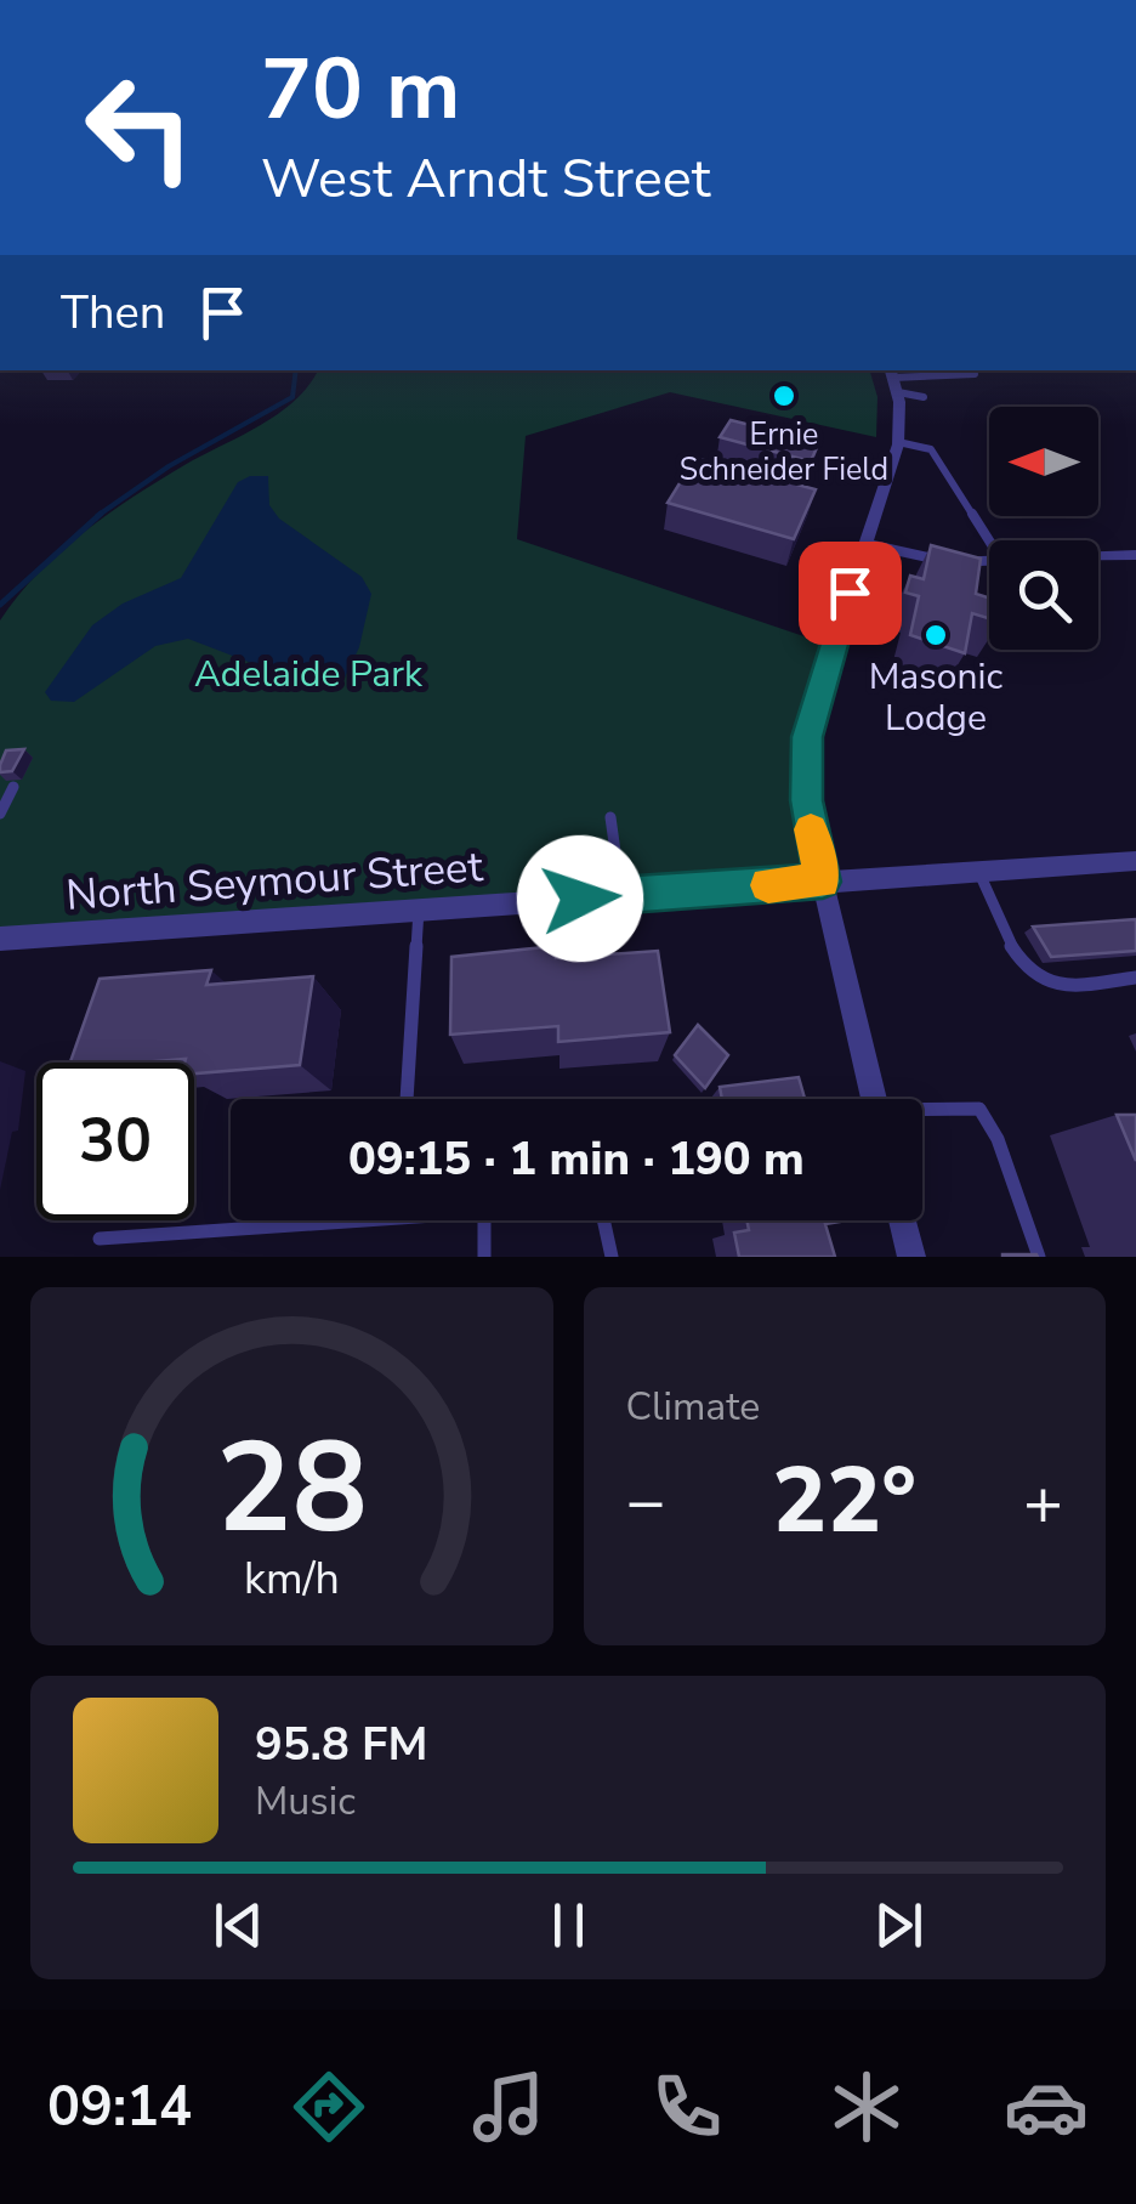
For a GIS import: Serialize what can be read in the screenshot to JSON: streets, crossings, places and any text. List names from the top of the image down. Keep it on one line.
{"streets":{"street":["North Seymour Street"]},"parks":["Adelaide Park"],"places":["Ernie Schneider Field","Masonic Lodge"],"north":"left","page":{"turn":["70 m","West Arndt Street"],"then":"Then","limit":"30","trip":"09:15 · 1 min · 190 m","tile":"Climate","heat":["−","22°","+"],"song":["95.8 FM","Music"],"tabs":"09:14","gauge":["28","km/h"]}}
